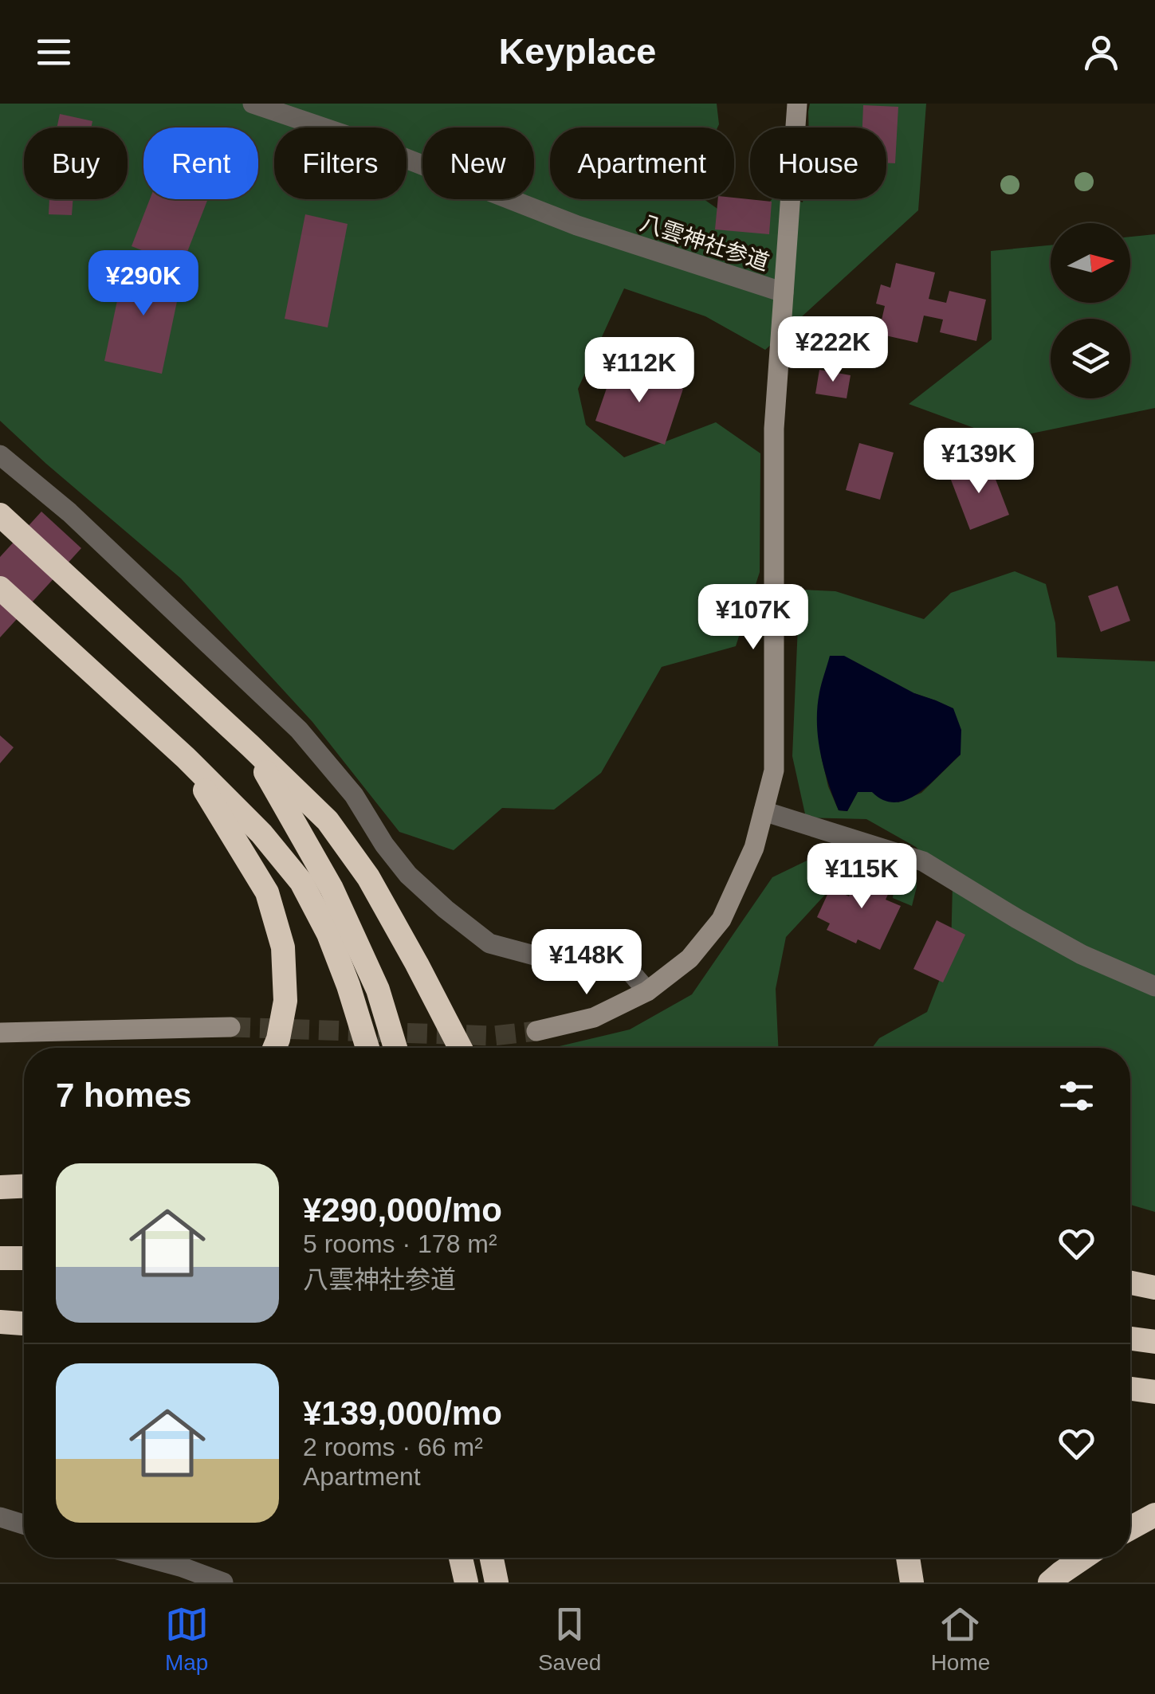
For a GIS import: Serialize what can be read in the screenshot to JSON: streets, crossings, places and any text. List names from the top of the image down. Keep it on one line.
{"streets":{"street":["八雲神社参道"]},"north":"right","page":{"header":"Keyplace","chip":["Buy","Rent","Filters","New","Apartment","House"],"price":["¥290K","¥222K","¥112K","¥139K","¥107K","¥115K","¥148K"],"heading":"7 homes","list":[{"name":"¥290,000/mo","note":"5 rooms · 178 m² · 八雲神社参道"},{"name":"¥139,000/mo","note":"2 rooms · 66 m² · Apartment"}],"tabs":["Map","Saved","Home"]}}
